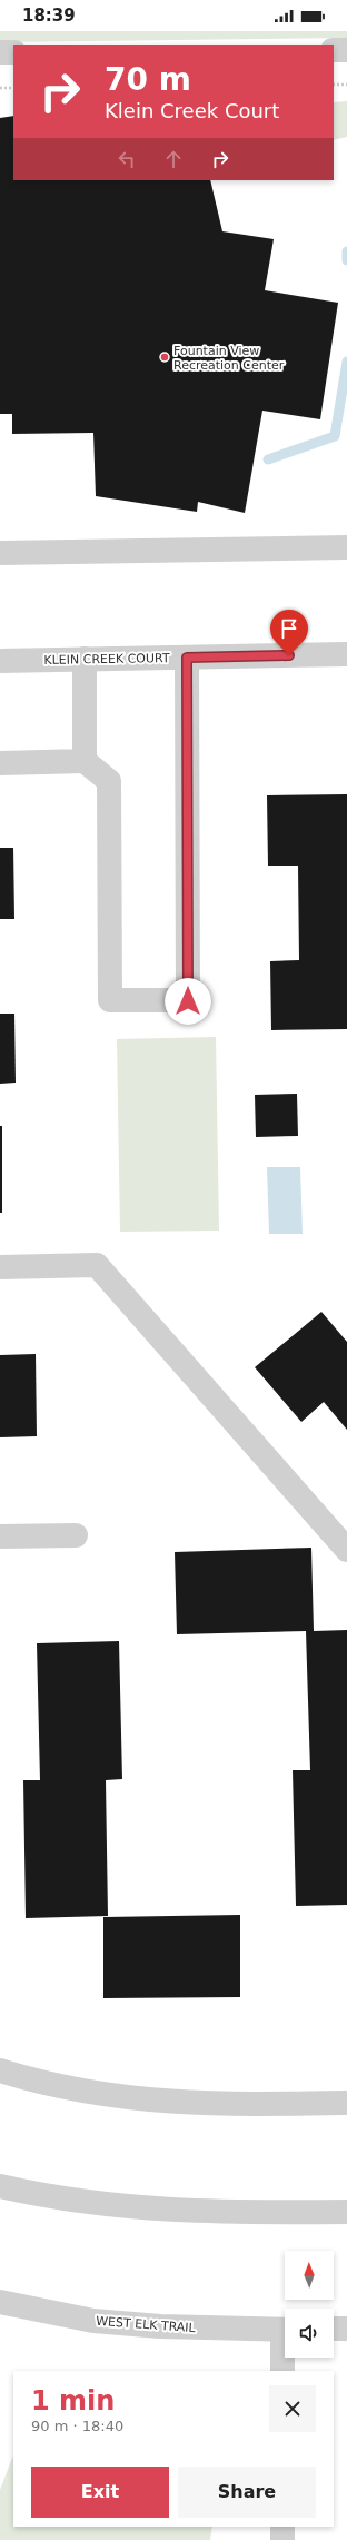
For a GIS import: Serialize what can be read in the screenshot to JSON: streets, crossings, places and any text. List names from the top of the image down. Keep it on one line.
{"streets":{"street":["KLEIN CREEK COURT","WEST ELK TRAIL"]},"places":["Fountain View Recreation Center"],"north":"top","page":{"status":"18:39","turn":["70 m","Klein Creek Court"],"heading":["1 min","90 m · 18:40"],"buttons":["Exit","Share"]}}
